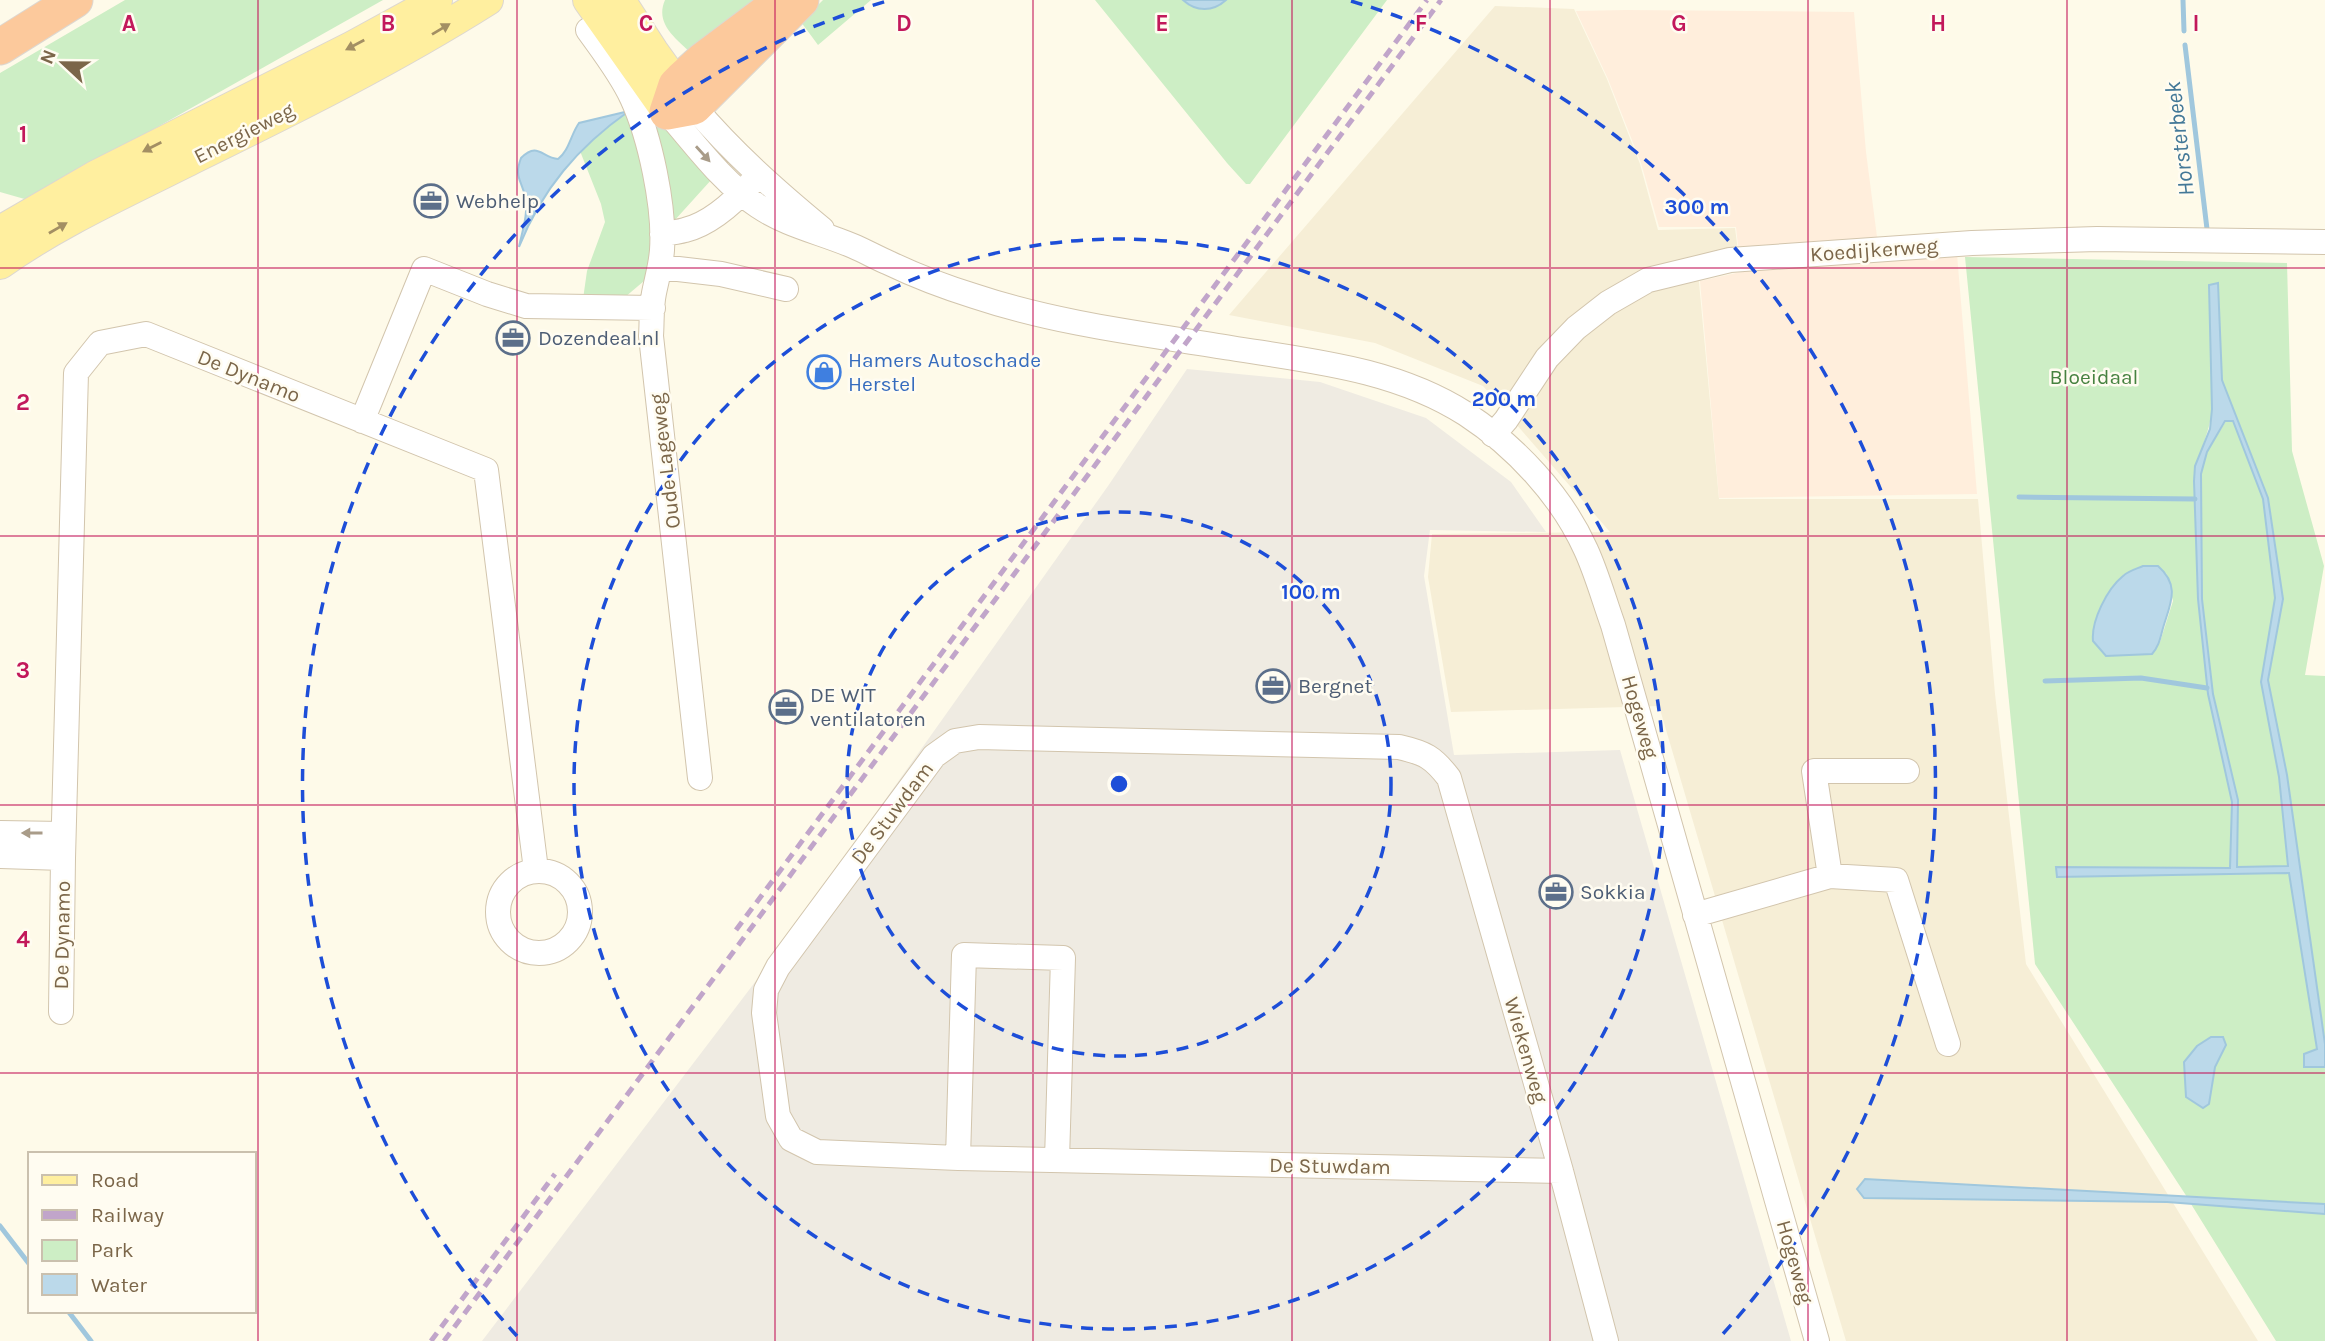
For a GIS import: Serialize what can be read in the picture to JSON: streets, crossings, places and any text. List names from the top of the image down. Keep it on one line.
{"streets":{"main road":["Energieweg"],"street":["Koedijkerweg","De Dynamo","Oude Lageweg","Hogeweg","De Stuwdam","Wiekenweg"]},"crossings":[["Koedijkerweg","Hogeweg"],["De Stuwdam","Wiekenweg"]],"water":["Horsterbeek"],"parks":["Bloeidaal"],"places":{"office":["Webhelp","Dozendeal.nl","Bergnet","DE WIT ventilatoren","Sokkia"],"shop":["Hamers Autoschade Herstel"]},"legend":["Road","Railway","Park","Water"],"north":"left","grid":{"columns":["A","B","C","D","E","F","G","H","I"],"rows":["1","2","3","4"]},"rings":["300 m","200 m","100 m"]}
